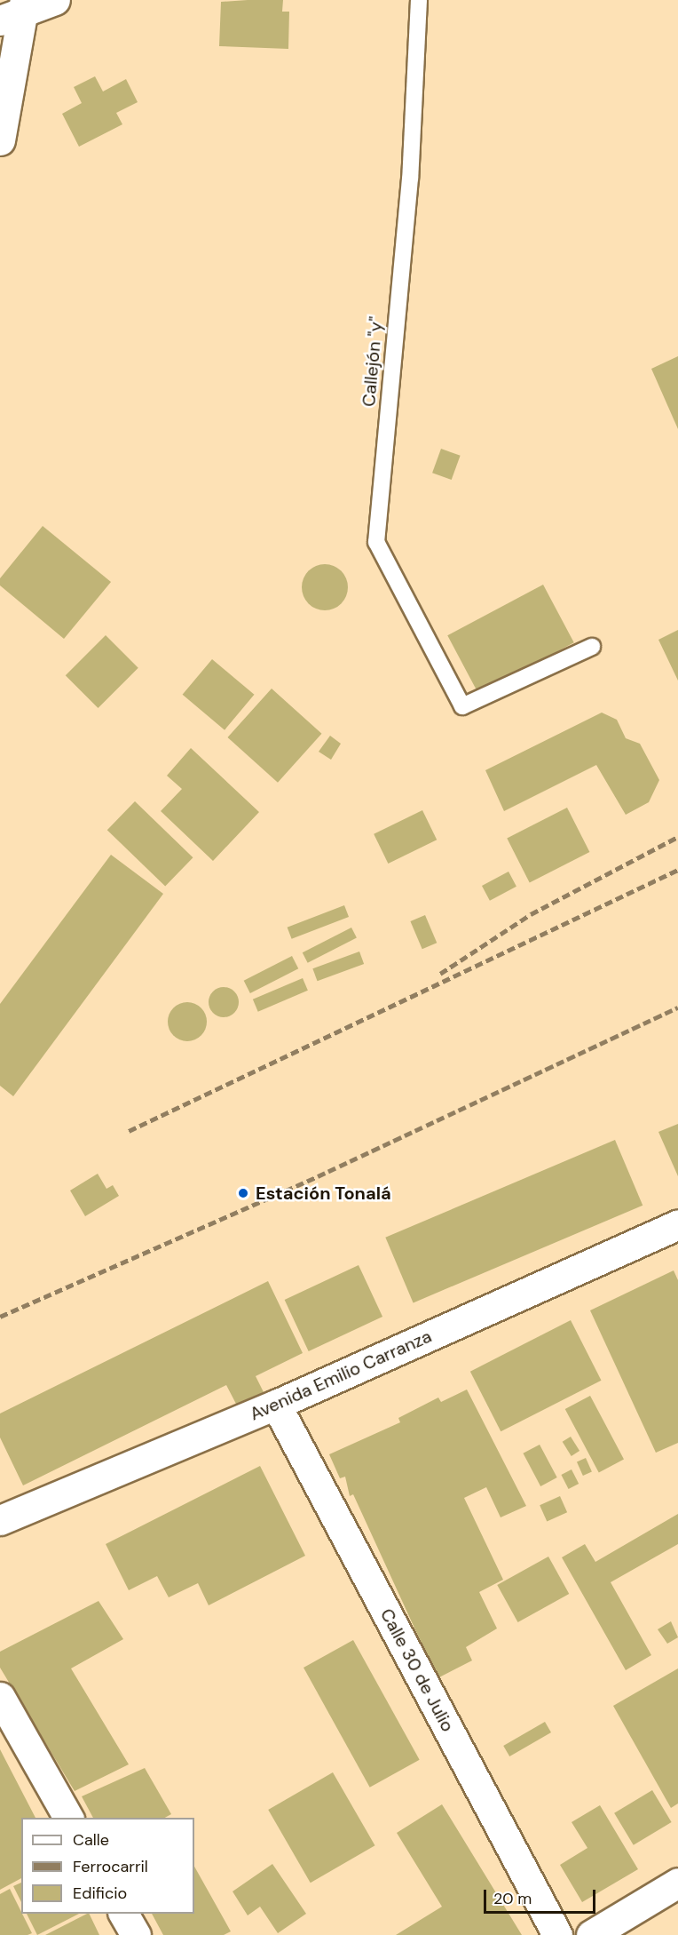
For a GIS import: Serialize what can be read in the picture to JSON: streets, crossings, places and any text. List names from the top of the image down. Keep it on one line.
{"streets":{"street":["Avenida Emilio Carranza","Calle 30 de Julio"],"lane":["Callejón \"y\""]},"crossings":[["Avenida Emilio Carranza","Calle 30 de Julio"]],"places":["Estación Tonalá"],"legend":["Calle","Ferrocarril","Edificio"],"scale_bar":"20 m"}
